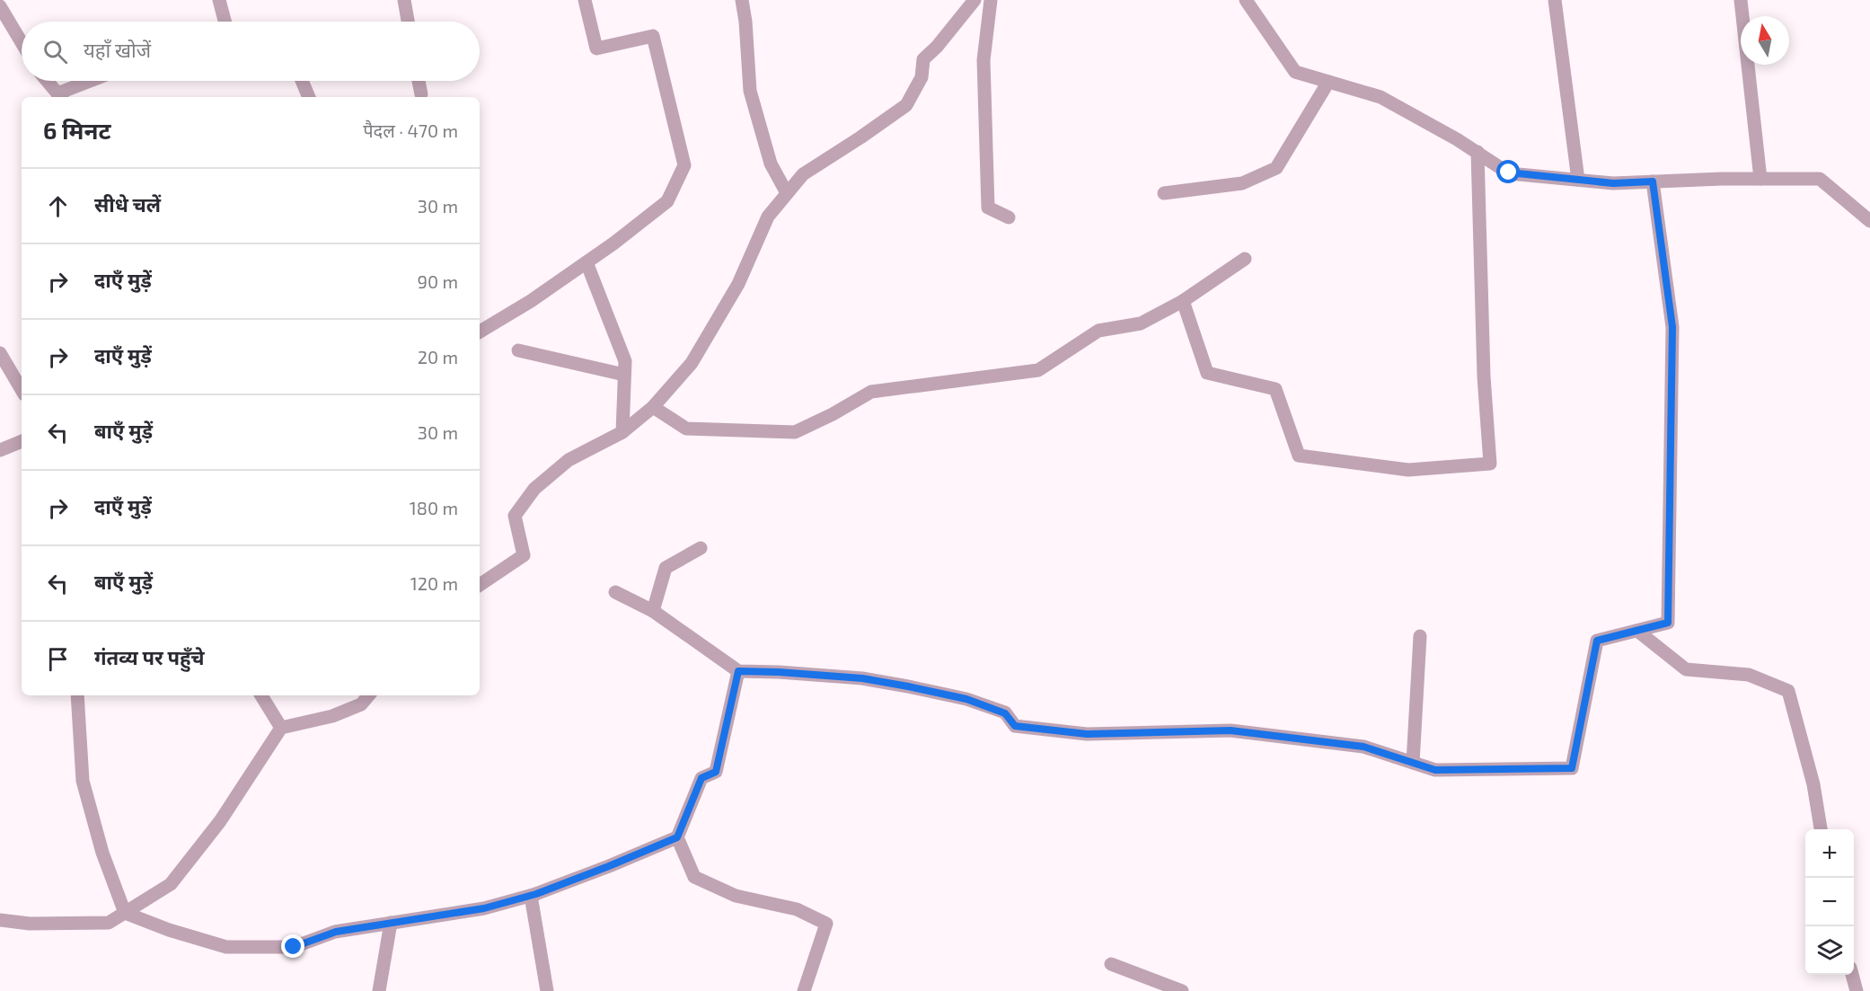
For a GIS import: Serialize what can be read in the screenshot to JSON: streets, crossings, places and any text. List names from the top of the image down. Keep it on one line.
{"north":"top","page":{"search":"यहाँ खोजें","heading":["6 मिनट","पैदल · 470 m"],"list":[["सीधे चलें","30 m"],["दाएँ मुड़ें","90 m"],["दाएँ मुड़ें","20 m"],["बाएँ मुड़ें","30 m"],["दाएँ मुड़ें","180 m"],["बाएँ मुड़ें","120 m"],"गंतव्य पर पहुँचे"],"map_buttons":["+","−"]}}
